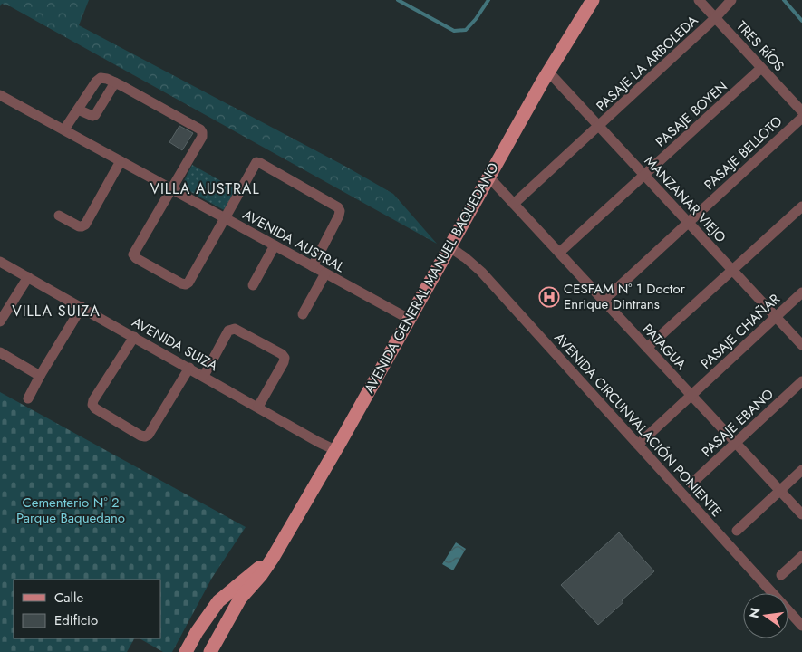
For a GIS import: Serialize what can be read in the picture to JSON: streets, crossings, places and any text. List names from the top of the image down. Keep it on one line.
{"streets":{"main road":["AVENIDA GENERAL MANUEL BAQUEDANO"],"street":["TRES RÍOS","PASAJE LA ARBOLEDA","PASAJE BOYEN","PASAJE BELLOTO","MANZANAR VIEJO","AVENIDA AUSTRAL","PASAJE CHAÑAR","AVENIDA SUIZA","PATAGUA","PASAJE EBANO","AVENIDA CIRCUNVALACIÓN PONIENTE"]},"crossings":[["TRES RÍOS","PASAJE LA ARBOLEDA"],["TRES RÍOS","PASAJE BOYEN"],["PASAJE LA ARBOLEDA","MANZANAR VIEJO"],["PASAJE LA ARBOLEDA","PATAGUA"],["PASAJE BOYEN","MANZANAR VIEJO"],["PASAJE BOYEN","PATAGUA"],["PASAJE BELLOTO","MANZANAR VIEJO"],["PASAJE BELLOTO","PATAGUA"],["MANZANAR VIEJO","AVENIDA GENERAL MANUEL BAQUEDANO"],["MANZANAR VIEJO","PASAJE CHAÑAR"],["AVENIDA AUSTRAL","AVENIDA GENERAL MANUEL BAQUEDANO"],["AVENIDA GENERAL MANUEL BAQUEDANO","AVENIDA SUIZA"],["AVENIDA GENERAL MANUEL BAQUEDANO","PATAGUA"],["AVENIDA GENERAL MANUEL BAQUEDANO","AVENIDA CIRCUNVALACIÓN PONIENTE"],["PASAJE CHAÑAR","PATAGUA"],["PASAJE CHAÑAR","AVENIDA CIRCUNVALACIÓN PONIENTE"],["PATAGUA","PASAJE EBANO"]],"districts":["VILLA AUSTRAL","VILLA SUIZA"],"parks":["Cementerio N° 2 Parque Baquedano"],"places":{"hospital":["CESFAM N° 1 Doctor Enrique Dintrans"]},"legend":["Calle","Edificio"],"north":"left"}
